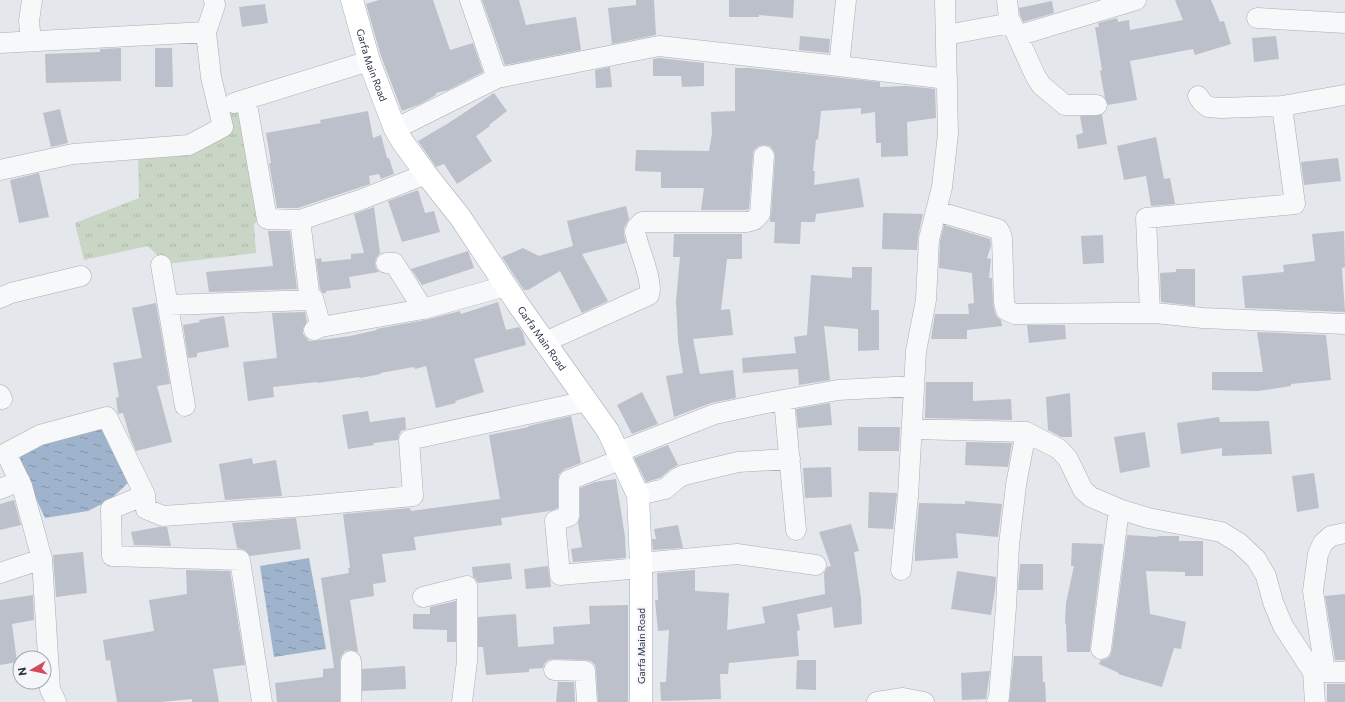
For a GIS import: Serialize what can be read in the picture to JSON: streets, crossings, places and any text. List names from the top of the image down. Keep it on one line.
{"streets":{"main road":["Garfa Main Road"]},"north":"left"}
